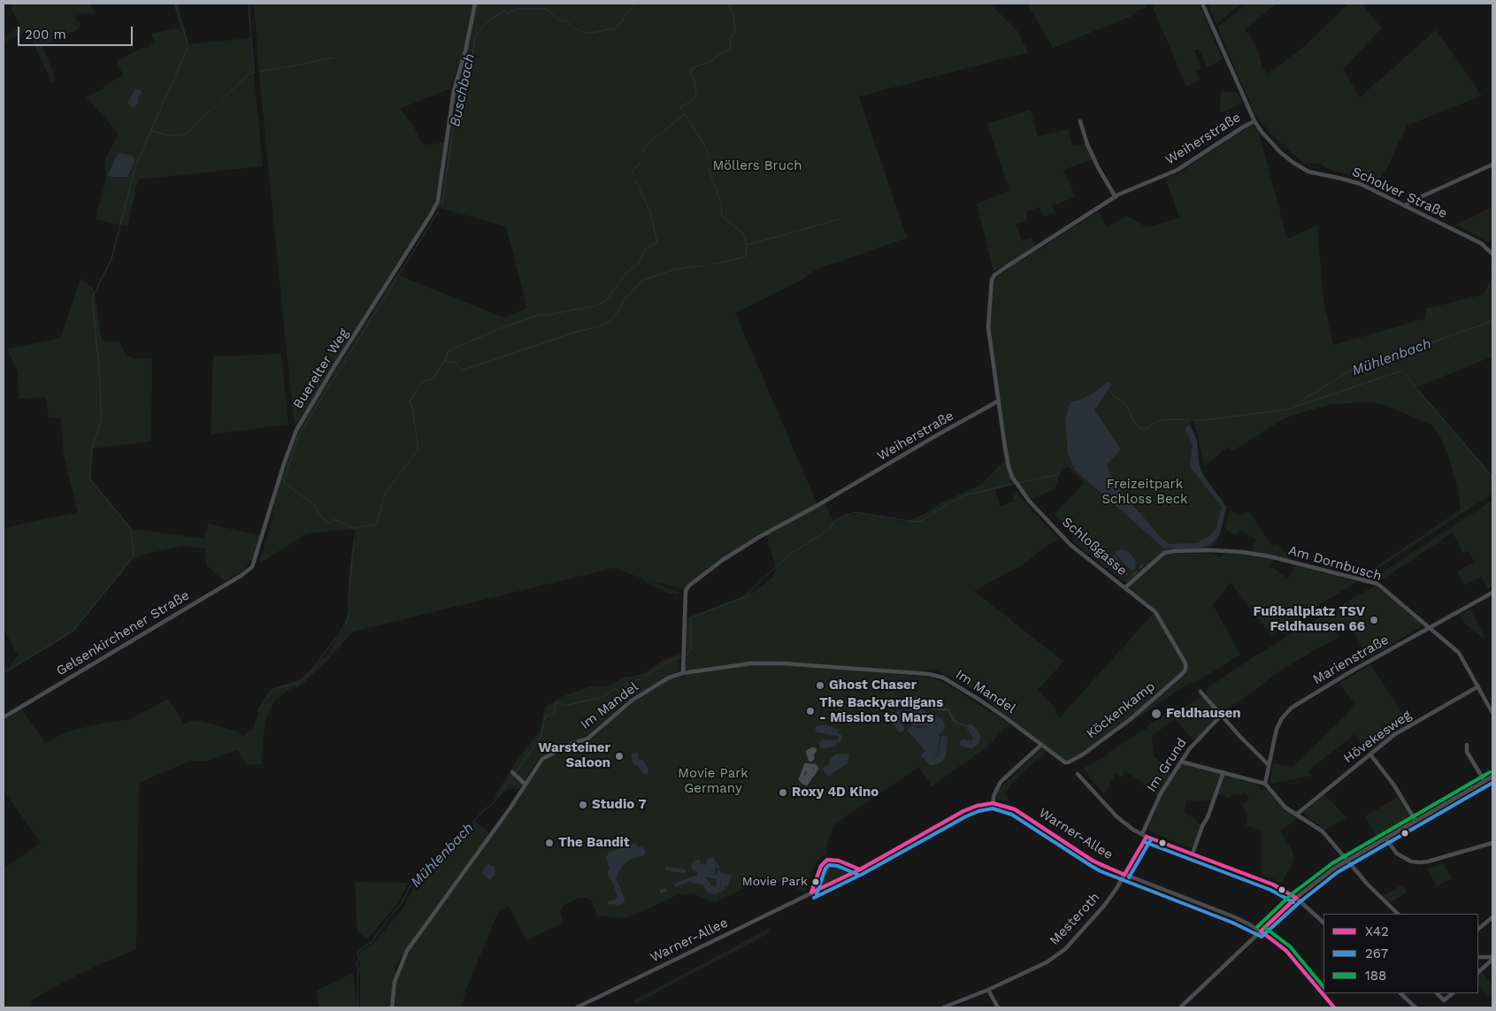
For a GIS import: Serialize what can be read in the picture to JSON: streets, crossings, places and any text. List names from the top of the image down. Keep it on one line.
{"streets":{"street":["Weiherstraße","Scholver Straße","Buerelter Weg","Schloßgasse","Am Dornbusch","Gelsenkirchener Straße","Marienstraße","Im Mandel","Köckenkamp","Hövekesweg","Im Grund","Warner-Allee","Mesteroth"]},"crossings":[["Weiherstraße","Scholver Straße"],["Weiherstraße","Schloßgasse"],["Weiherstraße","Im Mandel"],["Buerelter Weg","Gelsenkirchener Straße"],["Schloßgasse","Am Dornbusch"],["Schloßgasse","Köckenkamp"],["Am Dornbusch","Marienstraße"],["Am Dornbusch","Hövekesweg"],["Im Mandel","Köckenkamp"],["Im Grund","Mesteroth"],["Warner-Allee","Mesteroth"]],"water":["Buschbach","Mühlenbach"],"parks":["Möllers Bruch","Freizeitpark Schloss Beck","Movie Park Germany"],"places":["Fußballplatz TSV Feldhausen 66","Ghost Chaser","The Backyardigans - Mission to Mars","Feldhausen","Warsteiner Saloon","Roxy 4D Kino","Studio 7","The Bandit","Movie Park"],"lines":["transit line 188","transit line 267","transit line X42"],"legend":["X42","267","188"],"scale_bar":"200 m"}
